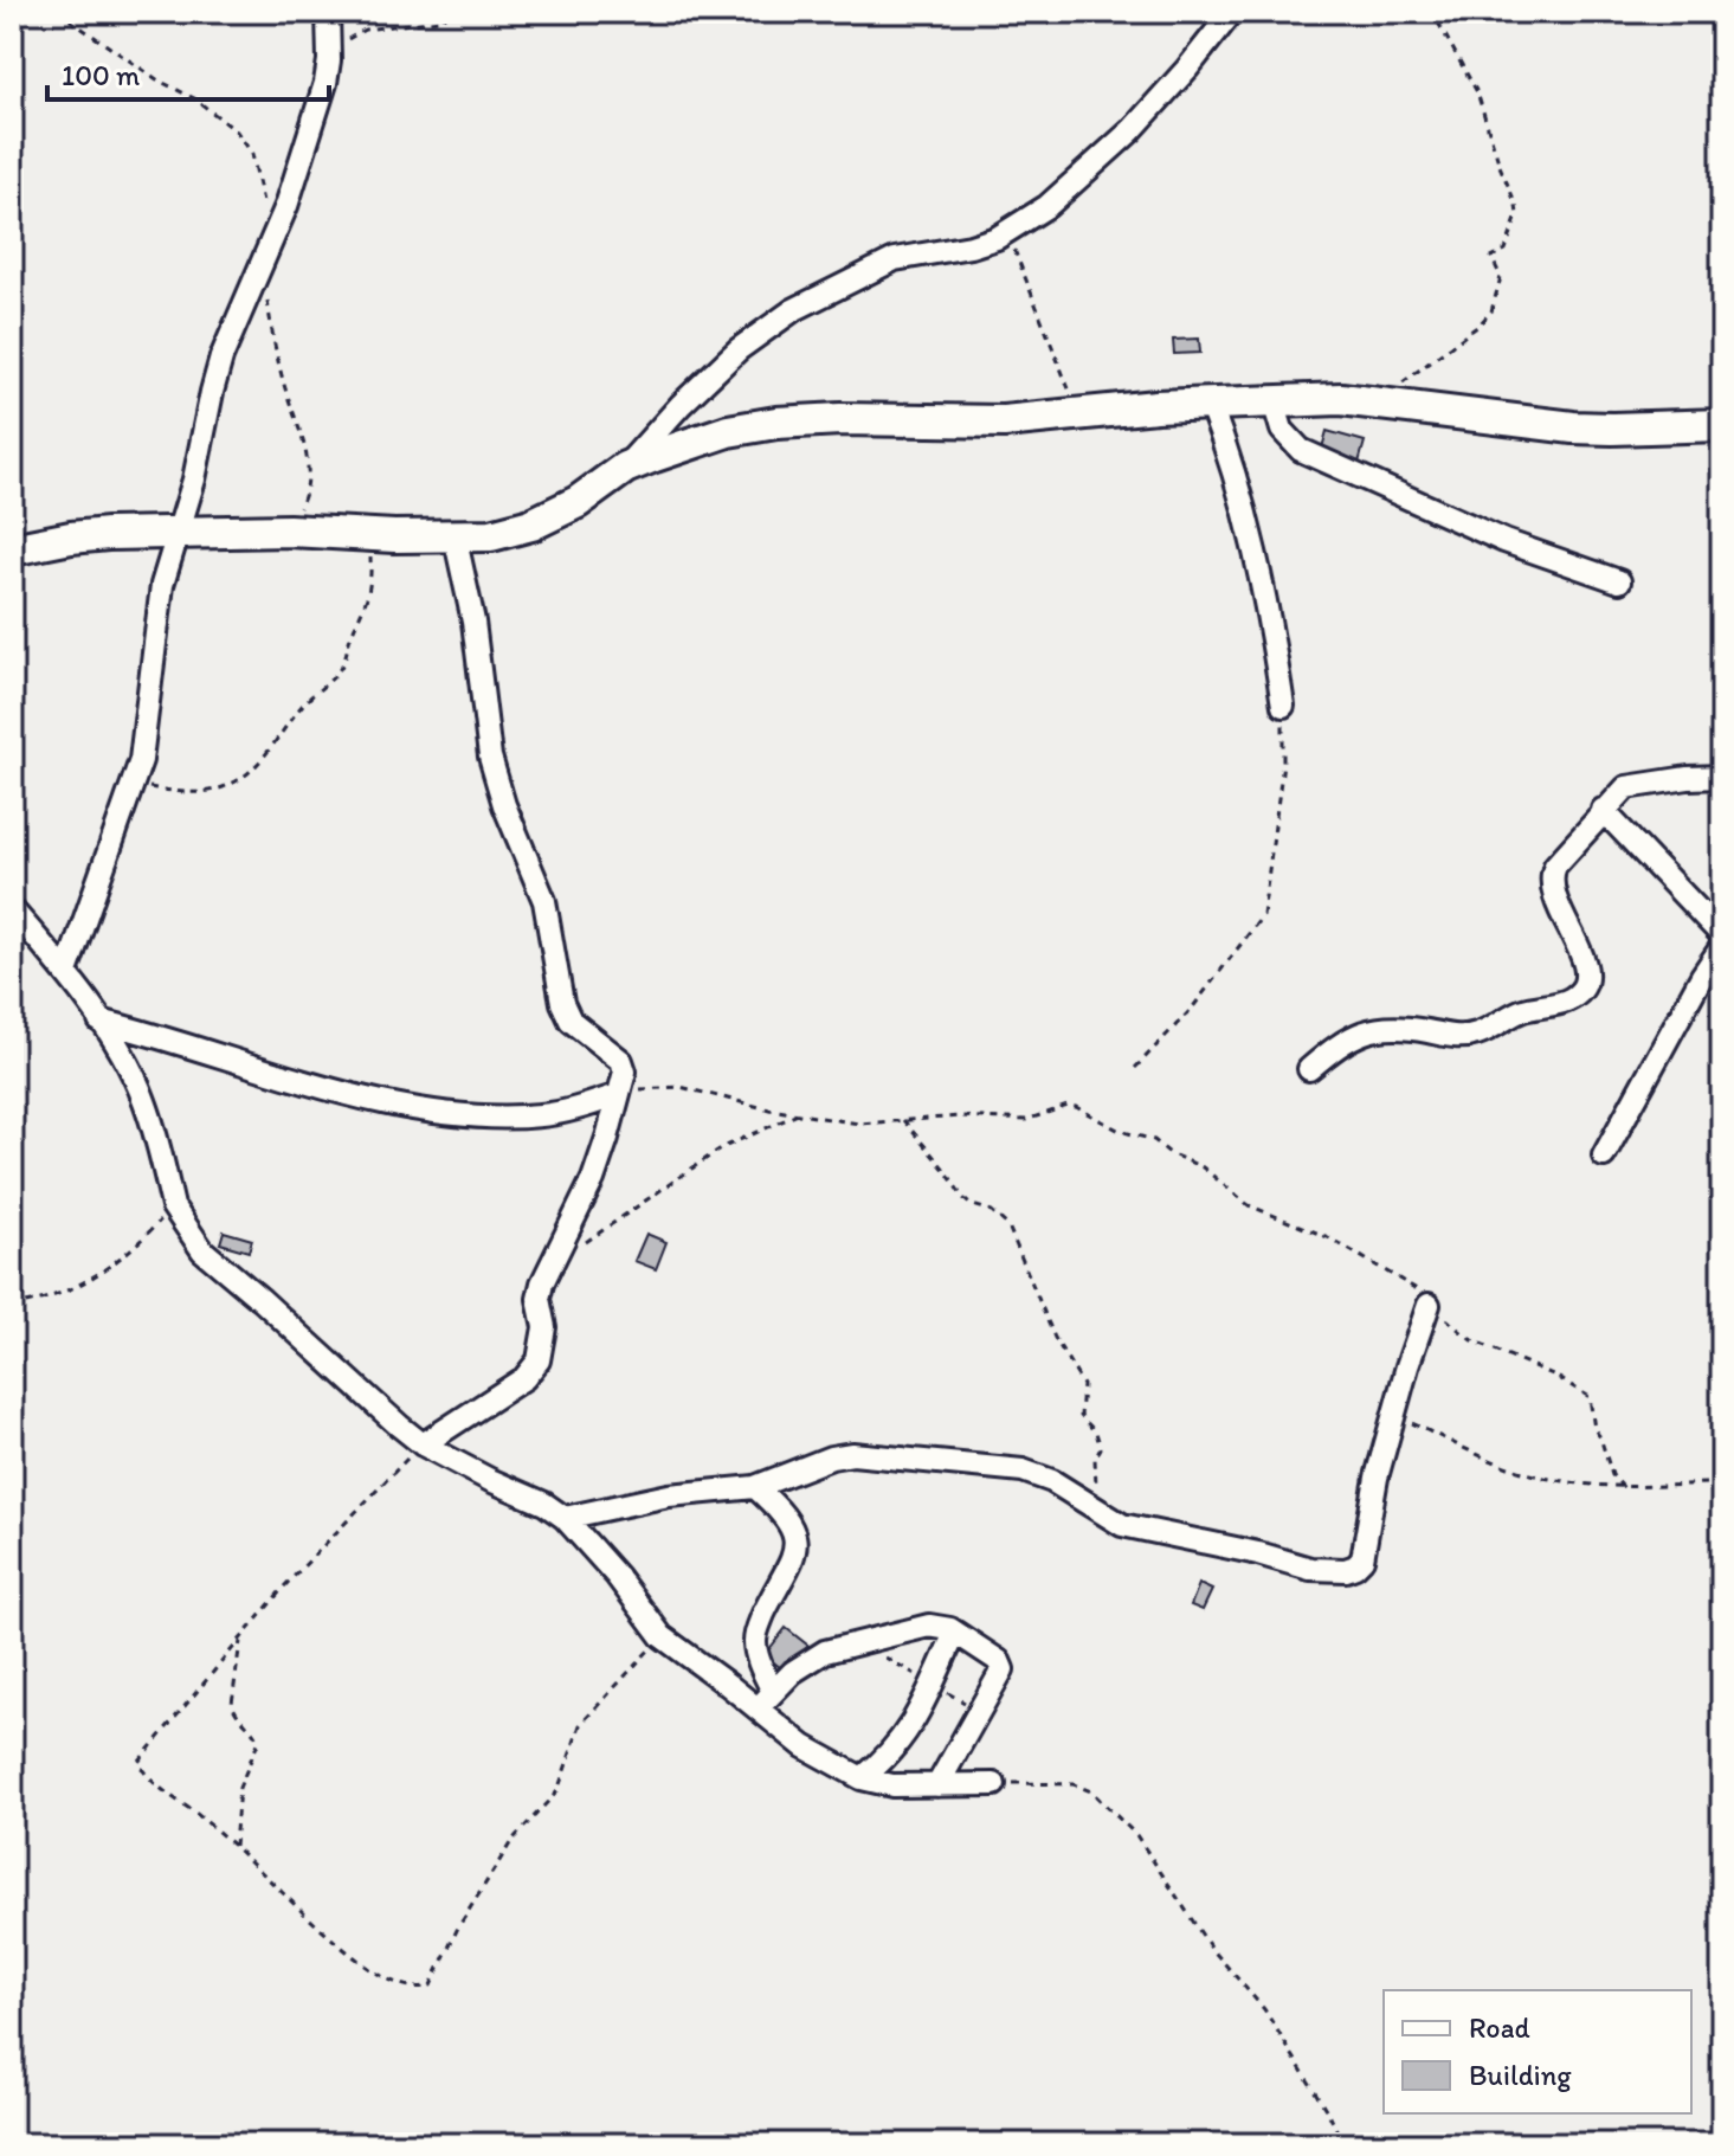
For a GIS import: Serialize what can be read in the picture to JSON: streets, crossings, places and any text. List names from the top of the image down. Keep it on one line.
{"legend":["Road","Building"],"scale_bar":"100 m"}
